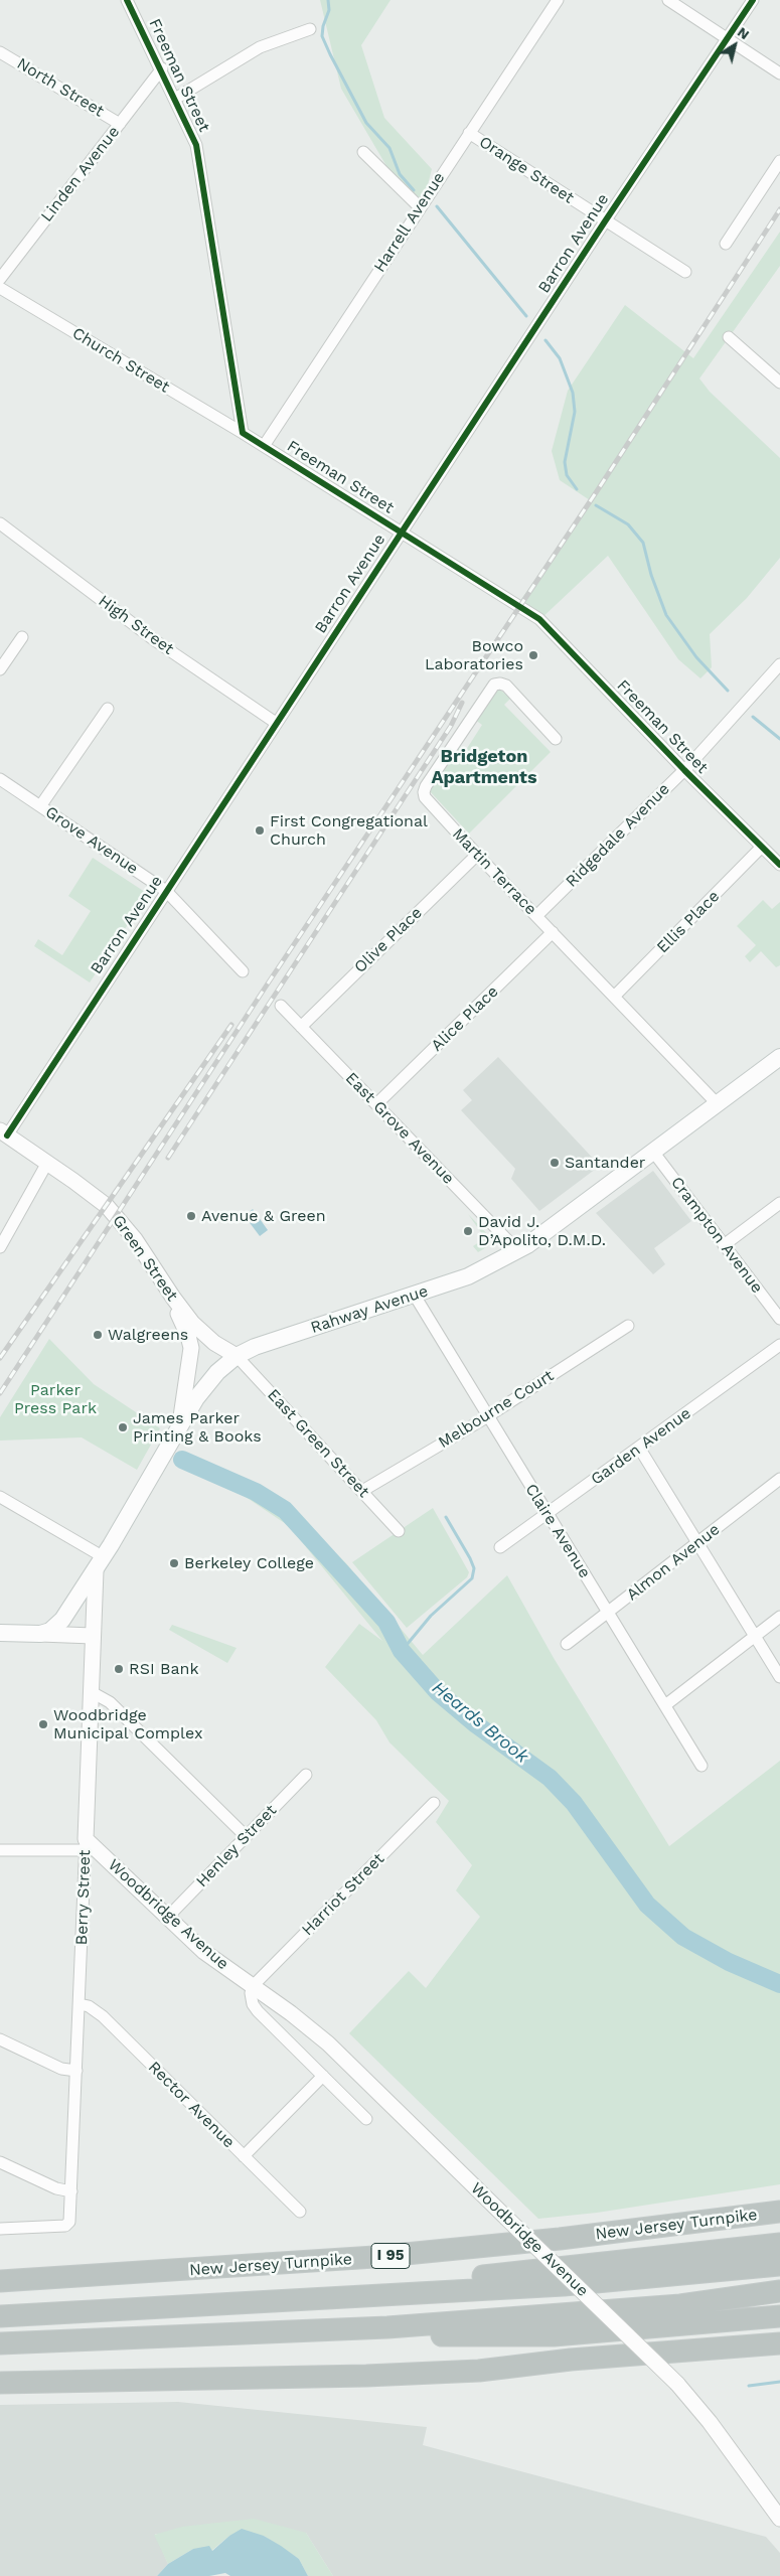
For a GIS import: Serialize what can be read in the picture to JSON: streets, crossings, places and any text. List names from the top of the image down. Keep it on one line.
{"streets":{"highway":["New Jersey Turnpike","I 95"],"main road":["Rahway Avenue"],"street":["Freeman Street","North Street","Orange Street","Linden Avenue","Harrell Avenue","Barron Avenue","Church Street","High Street","Ridgedale Avenue","Grove Avenue","Martin Terrace","Ellis Place","Olive Place","Alice Place","East Grove Avenue","Crampton Avenue","Green Street","Melbourne Court","East Green Street","Garden Avenue","Claire Avenue","Almon Avenue","Henley Street","Harriot Street","Berry Street","Woodbridge Avenue","Rector Avenue"]},"crossings":[["Freeman Street","Linden Avenue"],["Freeman Street","Harrell Avenue"],["Freeman Street","Barron Avenue"],["Freeman Street","Church Street"],["Freeman Street","Ridgedale Avenue"],["Freeman Street","Ellis Place"],["North Street","Linden Avenue"],["Orange Street","Harrell Avenue"],["Orange Street","Barron Avenue"],["Barron Avenue","High Street"],["Barron Avenue","Grove Avenue"],["Barron Avenue","Green Street"],["Ridgedale Avenue","Martin Terrace"],["Martin Terrace","Ellis Place"],["Martin Terrace","Olive Place"],["Martin Terrace","Alice Place"],["Martin Terrace","Rahway Avenue"],["Olive Place","East Grove Avenue"],["Alice Place","East Grove Avenue"],["East Grove Avenue","Rahway Avenue"],["Crampton Avenue","Rahway Avenue"],["Green Street","Rahway Avenue"],["Green Street","East Green Street"],["Rahway Avenue","East Green Street"],["Rahway Avenue","Claire Avenue"],["Rahway Avenue","Berry Street"],["Melbourne Court","East Green Street"],["Melbourne Court","Claire Avenue"],["Garden Avenue","Claire Avenue"],["Claire Avenue","Almon Avenue"],["Henley Street","Woodbridge Avenue"],["Harriot Street","Woodbridge Avenue"],["Berry Street","Woodbridge Avenue"],["Berry Street","Rector Avenue"]],"districts":["Bridgeton Apartments"],"water":["Heards Brook"],"parks":["Parker Press Park"],"places":["Bowco Laboratories","First Congregational Church","Santander","Avenue & Green","David J. D’Apolito, D.M.D.","Walgreens","James Parker Printing & Books","Berkeley College","RSI Bank","Woodbridge Municipal Complex"],"north":"top right"}
